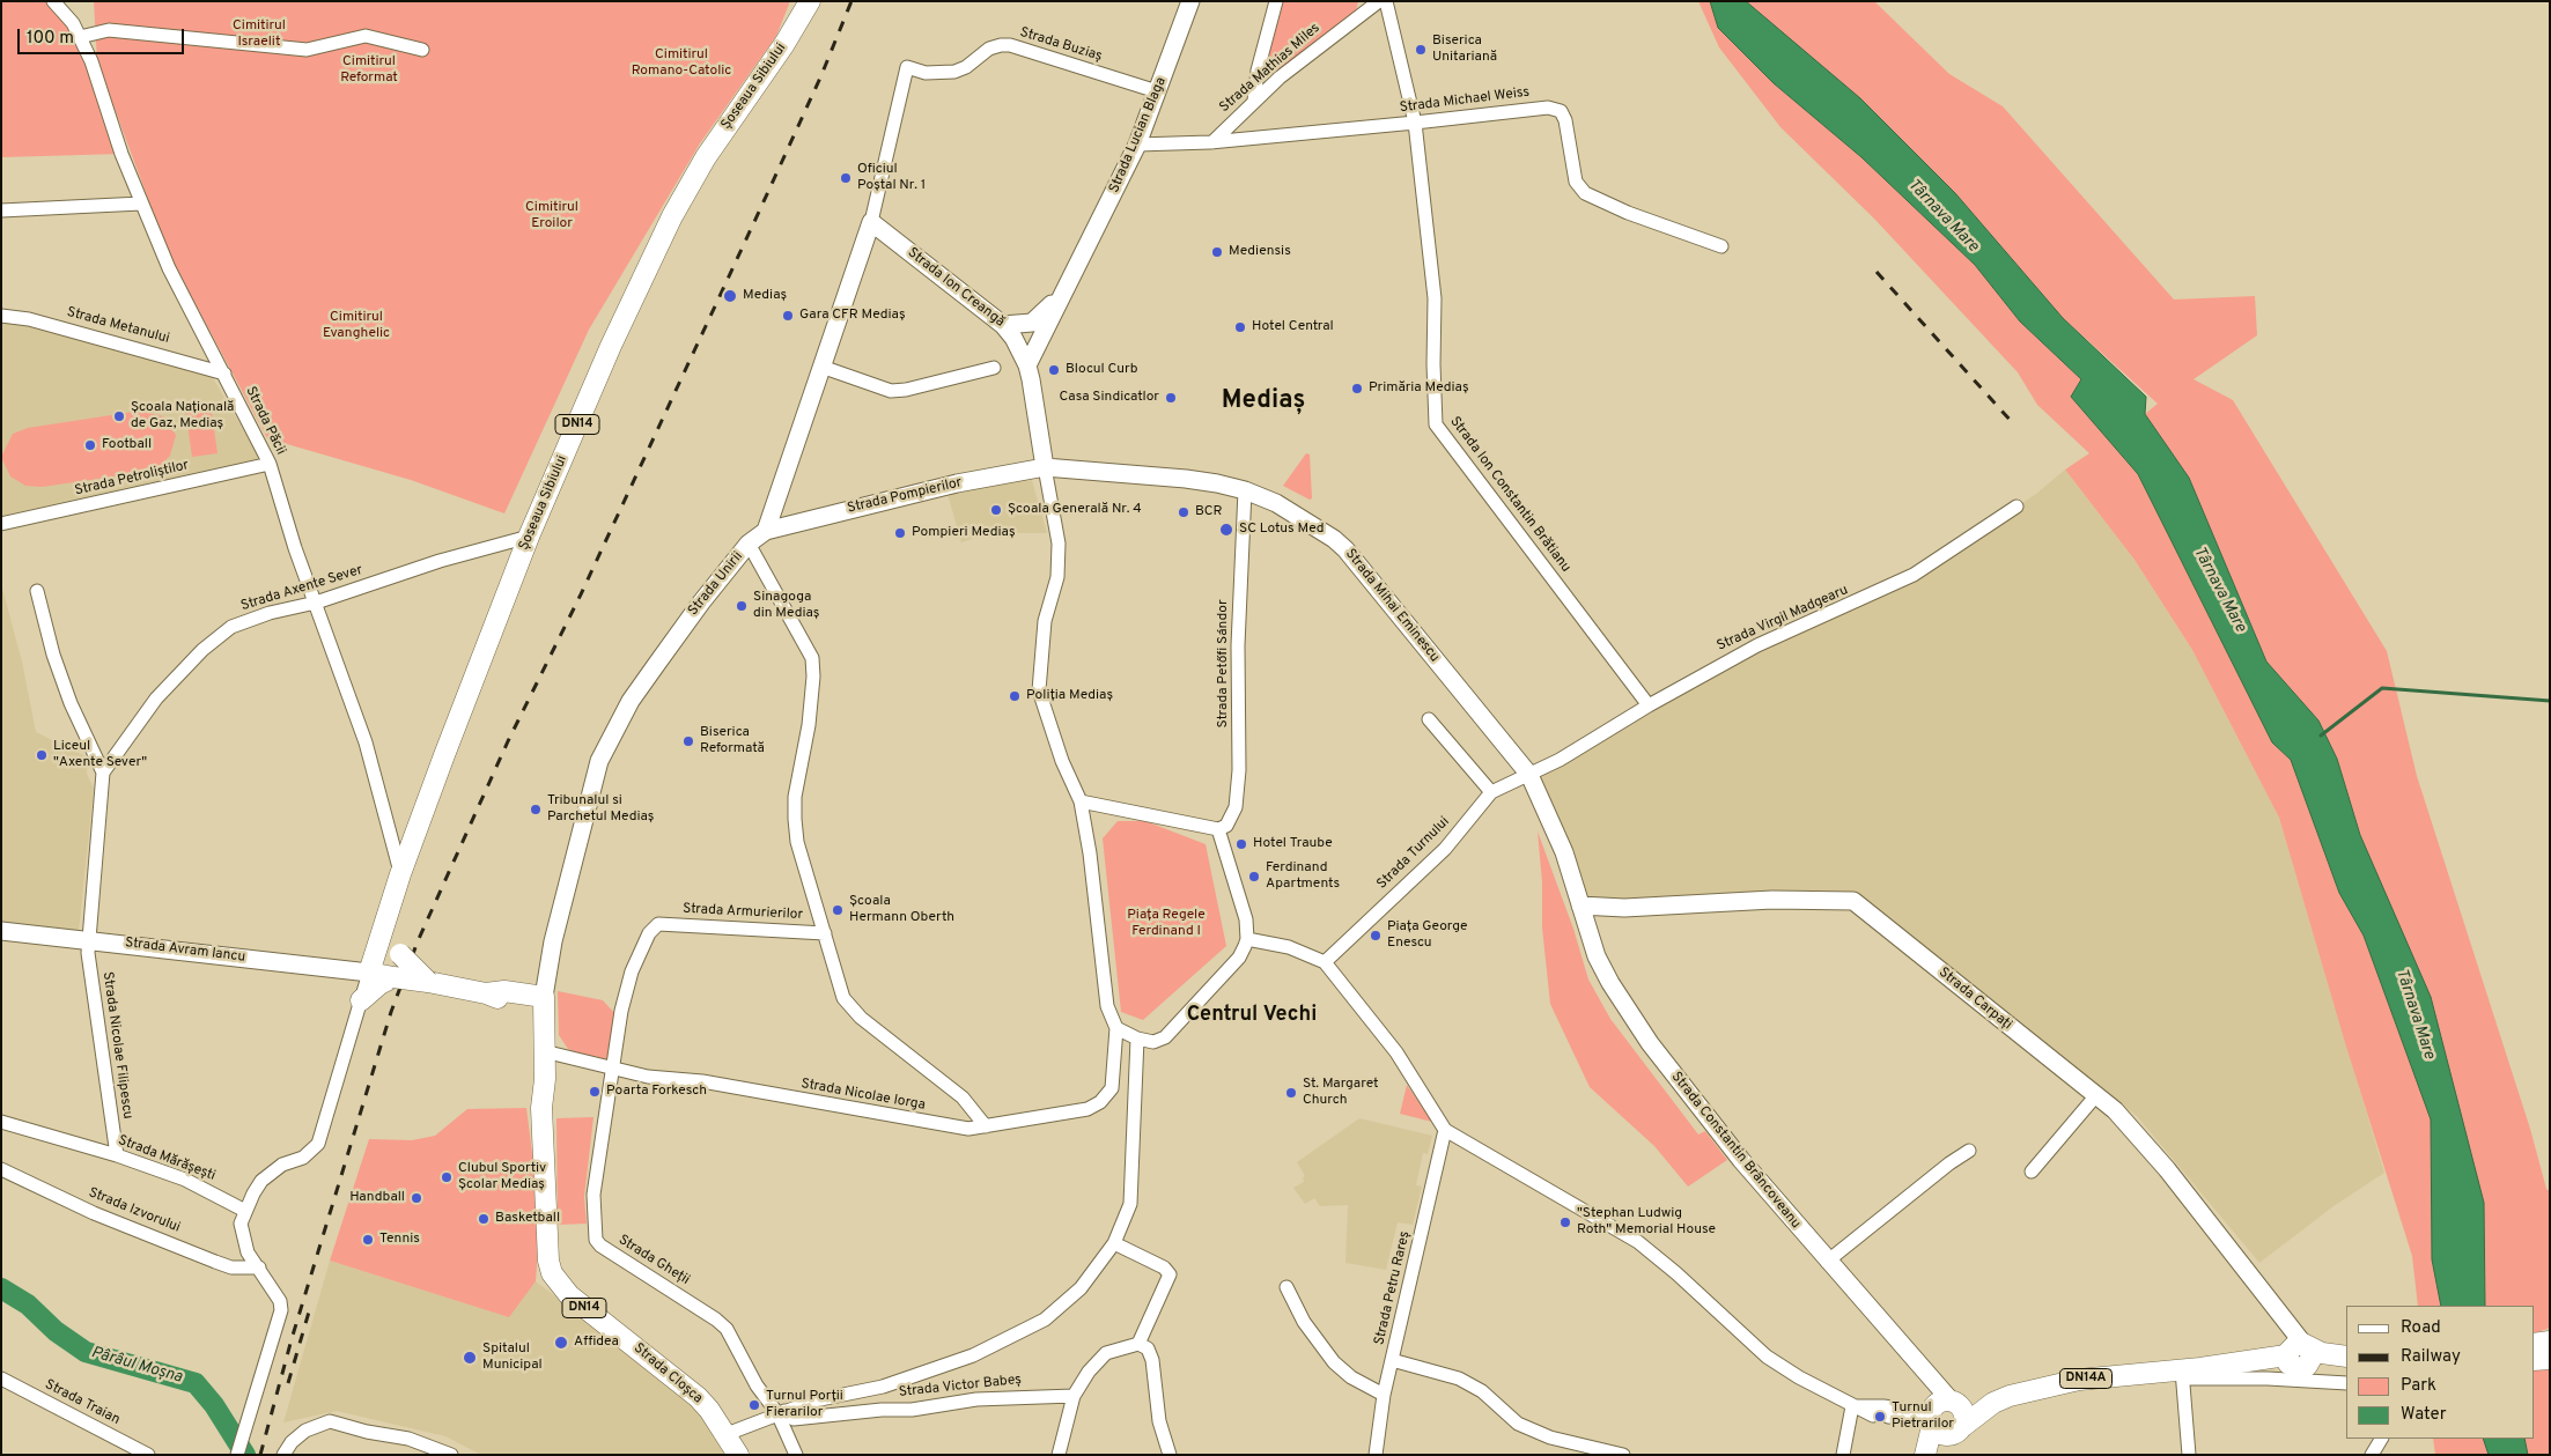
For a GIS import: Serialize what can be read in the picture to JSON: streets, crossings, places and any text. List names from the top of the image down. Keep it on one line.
{"streets":{"main road":["Șoseaua Sibiului","Strada Lucian Blaga","Strada Ion Creangă","DN14","Strada Pompierilor","Strada Unirii","Strada Mihai Eminescu","Strada Avram Iancu","Strada Carpați","Strada Constantin Brâncoveanu","Strada Cloșca","DN14A"],"street":["Strada Buziaș","Strada Mathias Miles","Strada Michael Weiss","Strada Metanului","Strada Păcii","Strada Petroliștilor","Strada Ion Constantin Brătianu","Strada Axente Sever","Strada Virgil Madgearu","Strada Petőfi Sándor","Strada Turnului","Strada Armurierilor","Strada Nicolae Filipescu","Strada Nicolae Iorga","Strada Mărășești","Strada Izvorului","Strada Gheții","Strada Petru Rareș","Strada Victor Babeș","Strada Traian"]},"crossings":[["Strada Buziaș","Strada Lucian Blaga"],["Strada Buziaș","Strada Ion Creangă"],["Strada Mathias Miles","Strada Michael Weiss"],["Șoseaua Sibiului","Strada Păcii"],["Șoseaua Sibiului","Strada Axente Sever"],["Șoseaua Sibiului","Strada Avram Iancu"],["Strada Michael Weiss","Strada Lucian Blaga"],["Strada Michael Weiss","Strada Ion Constantin Brătianu"],["Strada Lucian Blaga","Strada Ion Creangă"],["Strada Ion Creangă","Strada Pompierilor"],["Strada Ion Creangă","Strada Mihai Eminescu"],["Strada Metanului","Strada Păcii"],["Strada Păcii","Strada Petroliștilor"],["Strada Păcii","Strada Axente Sever"],["Strada Ion Constantin Brătianu","Strada Virgil Madgearu"],["Strada Pompierilor","Strada Unirii"],["Strada Pompierilor","Strada Mihai Eminescu"],["Strada Unirii","Strada Cloșca"],["Strada Mihai Eminescu","Strada Virgil Madgearu"],["Strada Mihai Eminescu","Strada Petőfi Sándor"],["Strada Mihai Eminescu","Strada Turnului"],["Strada Mihai Eminescu","Strada Carpați"],["Strada Mihai Eminescu","Strada Constantin Brâncoveanu"],["Strada Virgil Madgearu","Strada Turnului"],["Strada Armurierilor","Strada Nicolae Iorga"],["Strada Armurierilor","Strada Gheții"],["Strada Avram Iancu","Strada Nicolae Filipescu"],["Strada Carpați","Strada Constantin Brâncoveanu"],["Strada Carpați","DN14A"],["Strada Nicolae Filipescu","Strada Mărășești"],["Strada Nicolae Iorga","Strada Gheții"],["Strada Nicolae Iorga","Strada Cloșca"],["Strada Constantin Brâncoveanu","DN14A"],["Strada Gheții","Strada Victor Babeș"]],"districts":["Mediaș","Centrul Vechi"],"water":["Târnava Mare","Pârâul Moșna"],"parks":["Cimitirul Israelit","Cimitirul Romano-Catolic","Cimitirul Reformat","Cimitirul Eroilor","Cimitirul Evanghelic","Piața Regele Ferdinand I"],"places":["Biserica Unitariană","Oficiul Poștal Nr. 1","Mediensis","Mediaș","Gara CFR Mediaș","Hotel Central","Blocul Curb","Primăria Mediaș","Casa Sindicatlor","Școala Națională de Gaz, Mediaș","Football","Școala Generală Nr. 4","BCR","SC Lotus Med","Pompieri Mediaș","Sinagoga din Mediaș","Poliția Mediaș","Biserica Reformată","Liceul \"Axente Sever\"","Tribunalul si Parchetul Mediaș","Hotel Traube","Ferdinand Apartments","Școala Hermann Oberth","Piața George Enescu","Poarta Forkesch","St. Margaret Church","Clubul Sportiv Școlar Mediaș","Handball","Basketball","\"Stephan Ludwig Roth\" Memorial House","Tennis","Affidea","Spitalul Municipal","Turnul Porții Fierarilor","Turnul Pietrarilor"],"legend":["Road","Railway","Park","Water"],"scale_bar":"100 m"}
